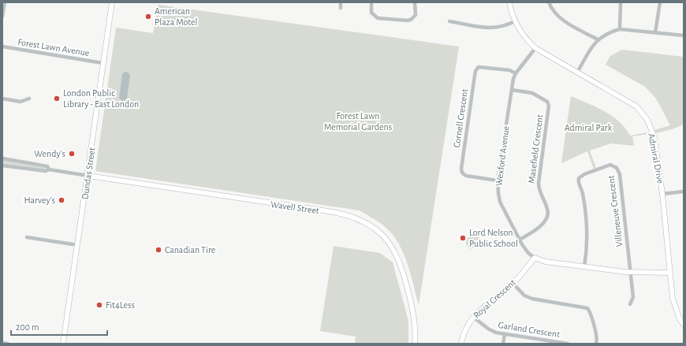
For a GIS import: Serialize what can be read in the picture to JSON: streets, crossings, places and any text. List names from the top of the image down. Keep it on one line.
{"streets":{"street":["Forest Lawn Avenue","Cornell Crescent","Masefield Crescent","Wexford Avenue","Admiral Drive","Dundas Street","Wavell Street","Villeneuve Crescent","Royal Crescent","Garland Crescent"]},"crossings":[["Forest Lawn Avenue","Dundas Street"],["Cornell Crescent","Wexford Avenue"],["Masefield Crescent","Wexford Avenue"],["Wexford Avenue","Admiral Drive"],["Wexford Avenue","Royal Crescent"],["Dundas Street","Wavell Street"],["Royal Crescent","Garland Crescent"]],"parks":["Forest Lawn Memorial Gardens","Admiral Park"],"places":["American Plaza Motel","London Public Library - East London","Wendy's","Harvey's","Lord Nelson Public School","Canadian Tire","Fit4Less"],"scale_bar":"200 m"}
